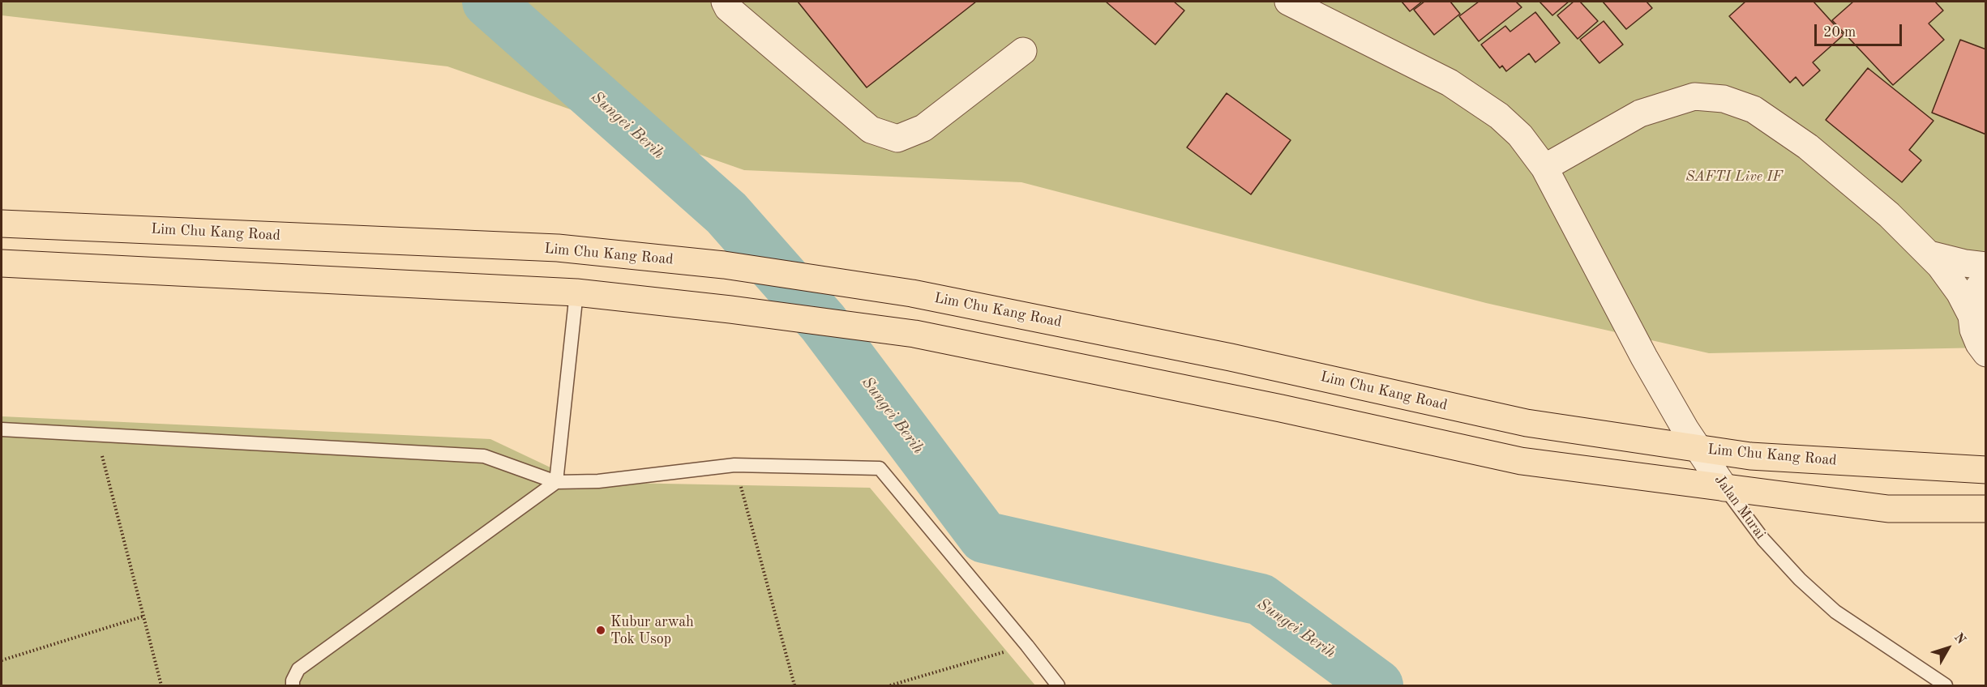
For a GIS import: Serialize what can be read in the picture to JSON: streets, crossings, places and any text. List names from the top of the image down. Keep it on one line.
{"streets":{"main road":["Lim Chu Kang Road"],"street":["Jalan Murai"]},"crossings":[["Lim Chu Kang Road","Jalan Murai"]],"water":["Sungei Berih"],"parks":["SAFTI Live IF"],"places":["Kubur arwah Tok Usop"],"scale_bar":"20 m","north":"top right"}
